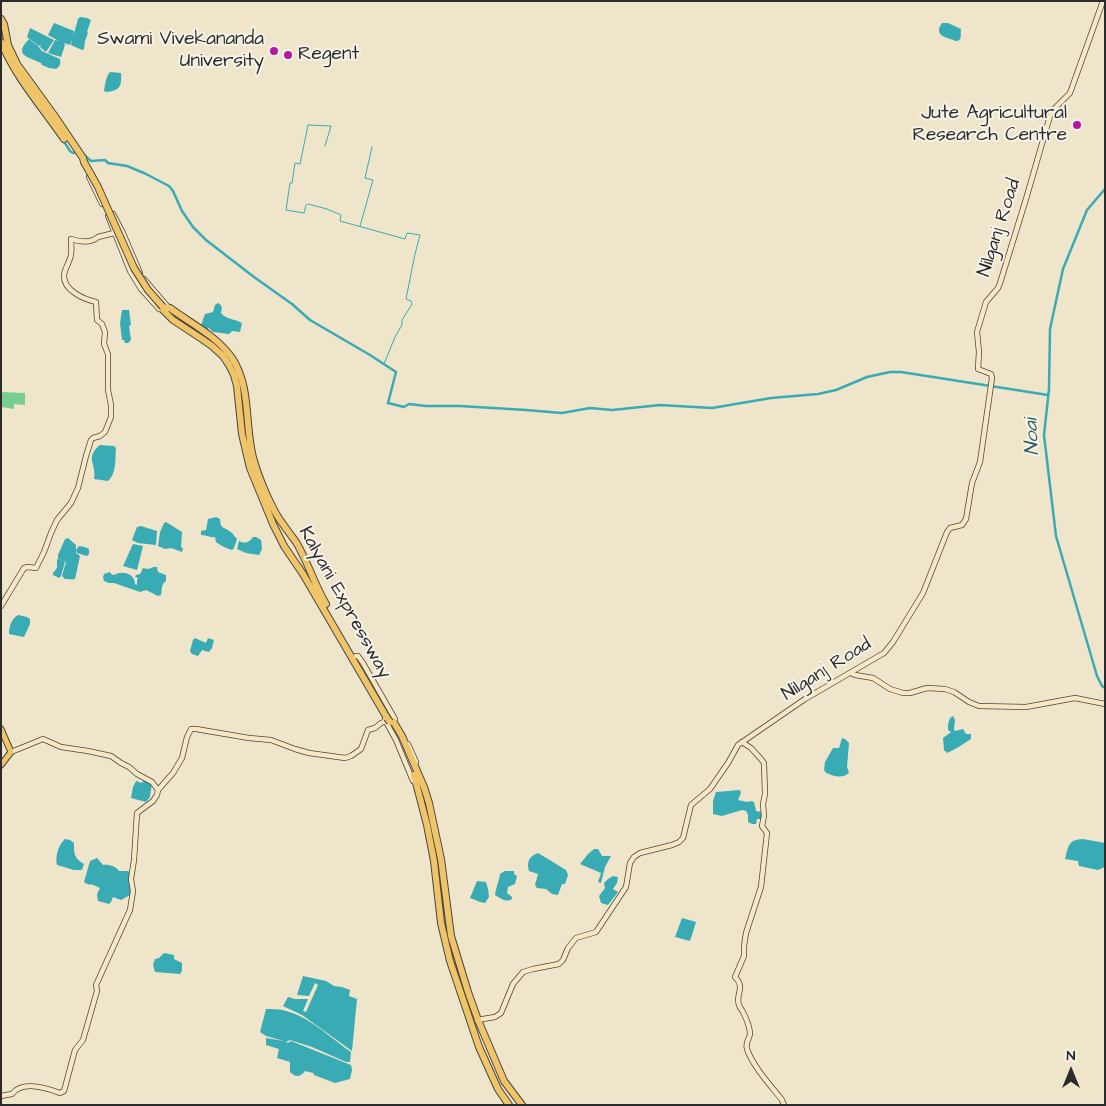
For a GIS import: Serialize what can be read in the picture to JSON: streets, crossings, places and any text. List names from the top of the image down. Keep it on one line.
{"streets":{"highway":["Kalyani Expressway"],"street":["Nilganj Road"]},"crossings":[["Nilganj Road","Kalyani Expressway"]],"water":["Noai"],"places":["Swami Vivekananda University","Regent","Jute Agricultural Research Centre"],"north":"top"}
